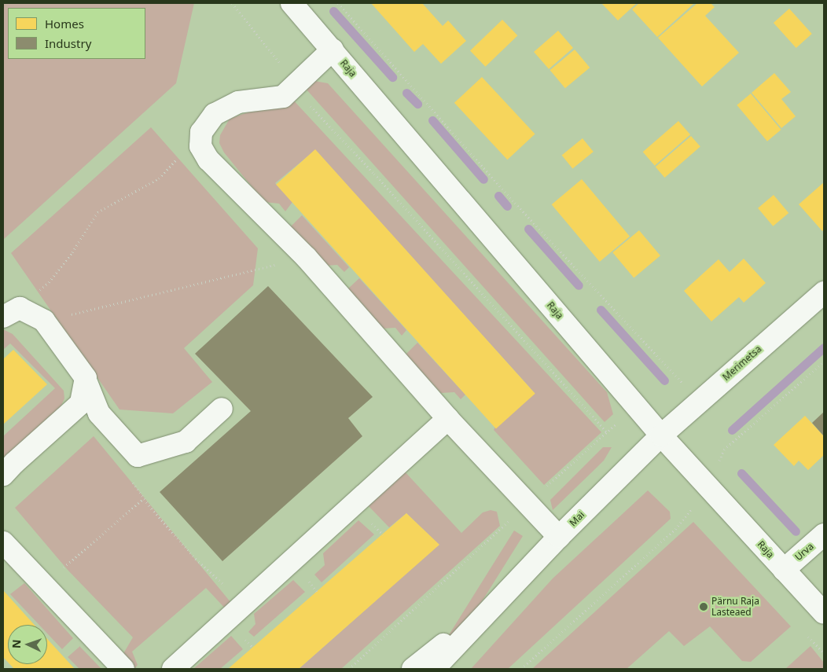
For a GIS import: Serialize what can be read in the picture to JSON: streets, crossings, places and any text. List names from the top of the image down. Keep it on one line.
{"streets":{"street":["Raja","Merimetsa","Mai","Urva"]},"crossings":[["Raja","Merimetsa"],["Raja","Mai"],["Raja","Urva"],["Merimetsa","Mai"]],"places":["Pärnu Raja Lasteaed"],"legend":["Homes","Industry"],"north":"left"}
